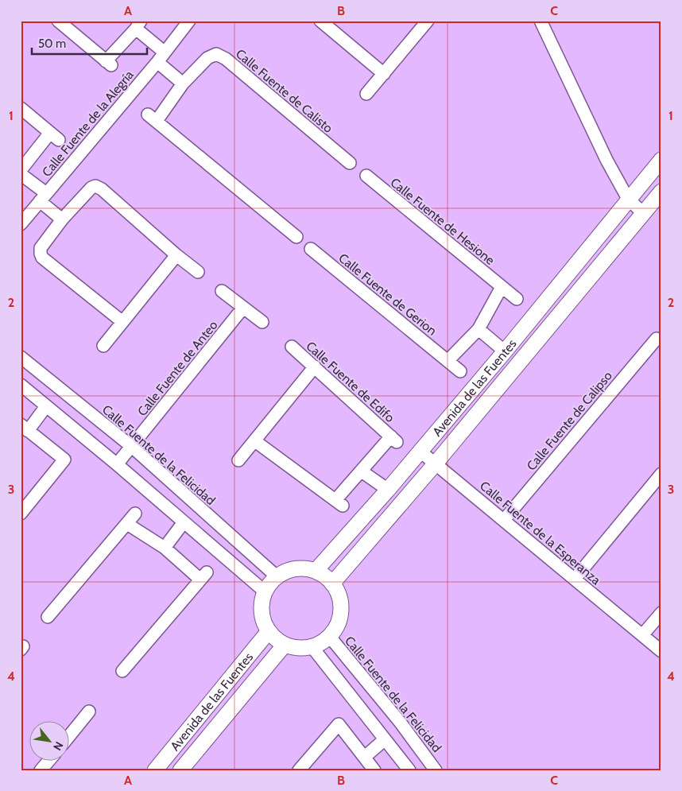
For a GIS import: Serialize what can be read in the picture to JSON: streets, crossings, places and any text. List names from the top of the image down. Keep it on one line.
{"streets":{"street":["Calle Fuente de Calisto","Calle Fuente de la Alegría","Calle Fuente de Hesione","Calle Fuente de Gerion","Calle Fuente de Anteo","Calle Fuente de Edifo","Avenida de las Fuentes","Calle Fuente de Calipso","Calle Fuente de la Felicidad","Calle Fuente de la Esperanza"]},"crossings":[["Calle Fuente de Anteo","Calle Fuente de la Felicidad"],["Avenida de las Fuentes","Calle Fuente de la Felicidad"],["Avenida de las Fuentes","Calle Fuente de la Esperanza"],["Calle Fuente de Calipso","Calle Fuente de la Esperanza"]],"scale_bar":"50 m","north":"bottom right","grid":{"columns":["A","B","C"],"rows":["1","2","3","4"]}}
